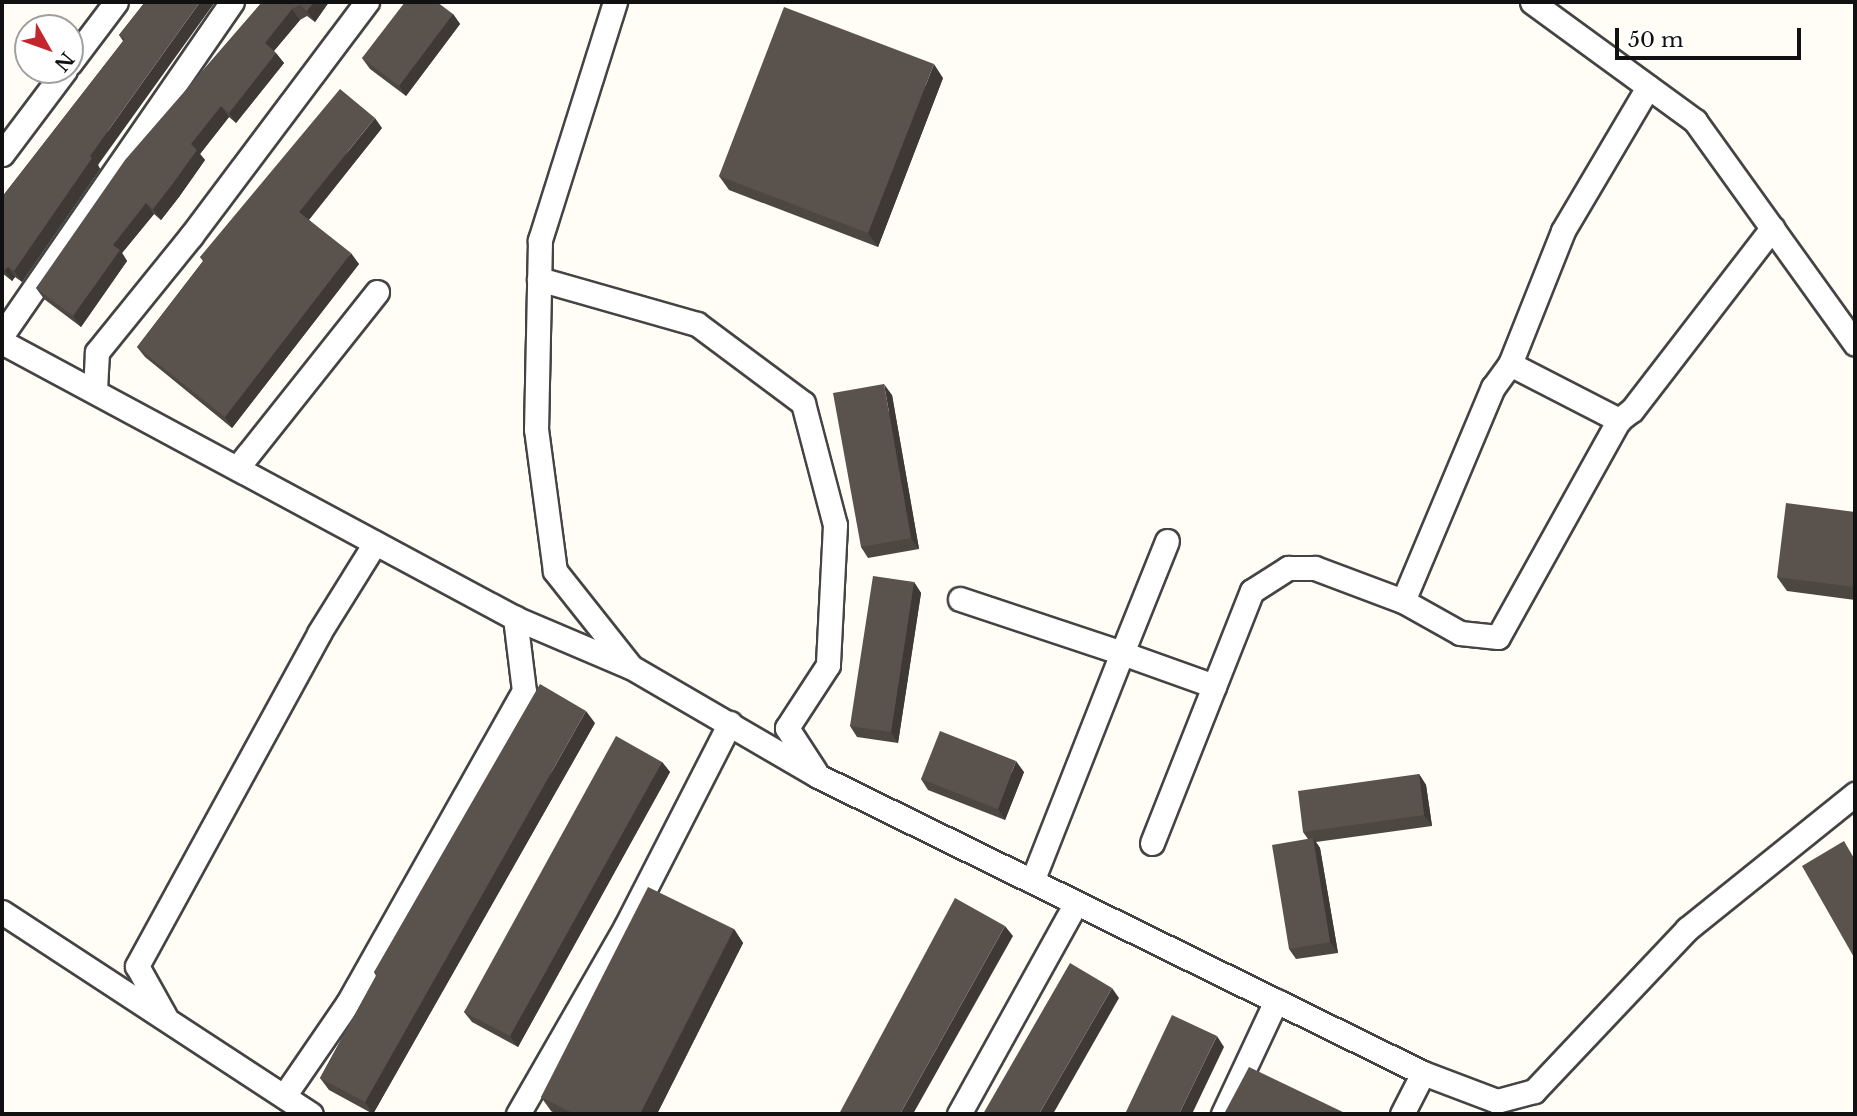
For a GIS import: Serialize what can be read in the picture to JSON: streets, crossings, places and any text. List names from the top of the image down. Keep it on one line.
{"scale_bar":"50 m","north":"bottom right"}
